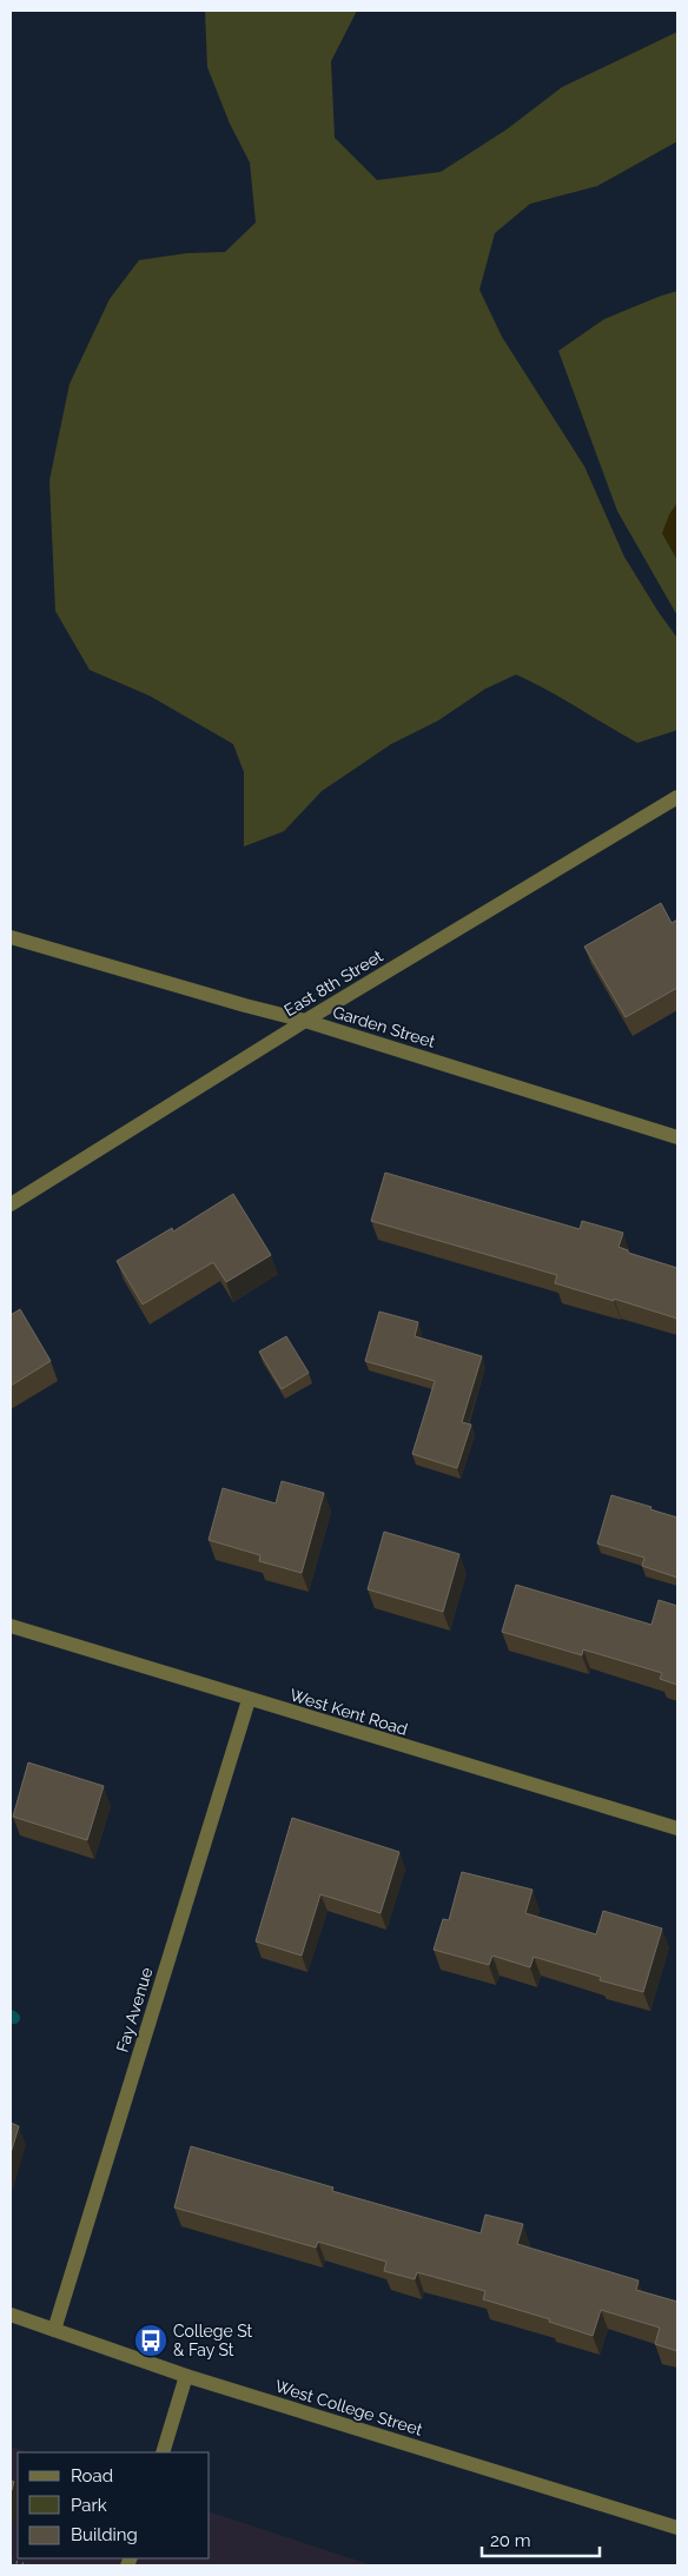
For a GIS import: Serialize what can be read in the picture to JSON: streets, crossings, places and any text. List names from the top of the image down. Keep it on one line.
{"streets":{"street":["East 8th Street","Garden Street","West Kent Road","Fay Avenue","West College Street"]},"crossings":[["East 8th Street","Garden Street"],["West Kent Road","Fay Avenue"],["Fay Avenue","West College Street"]],"places":{"bus stop":["College St & Fay St"]},"legend":["Road","Park","Building"],"scale_bar":"20 m"}
